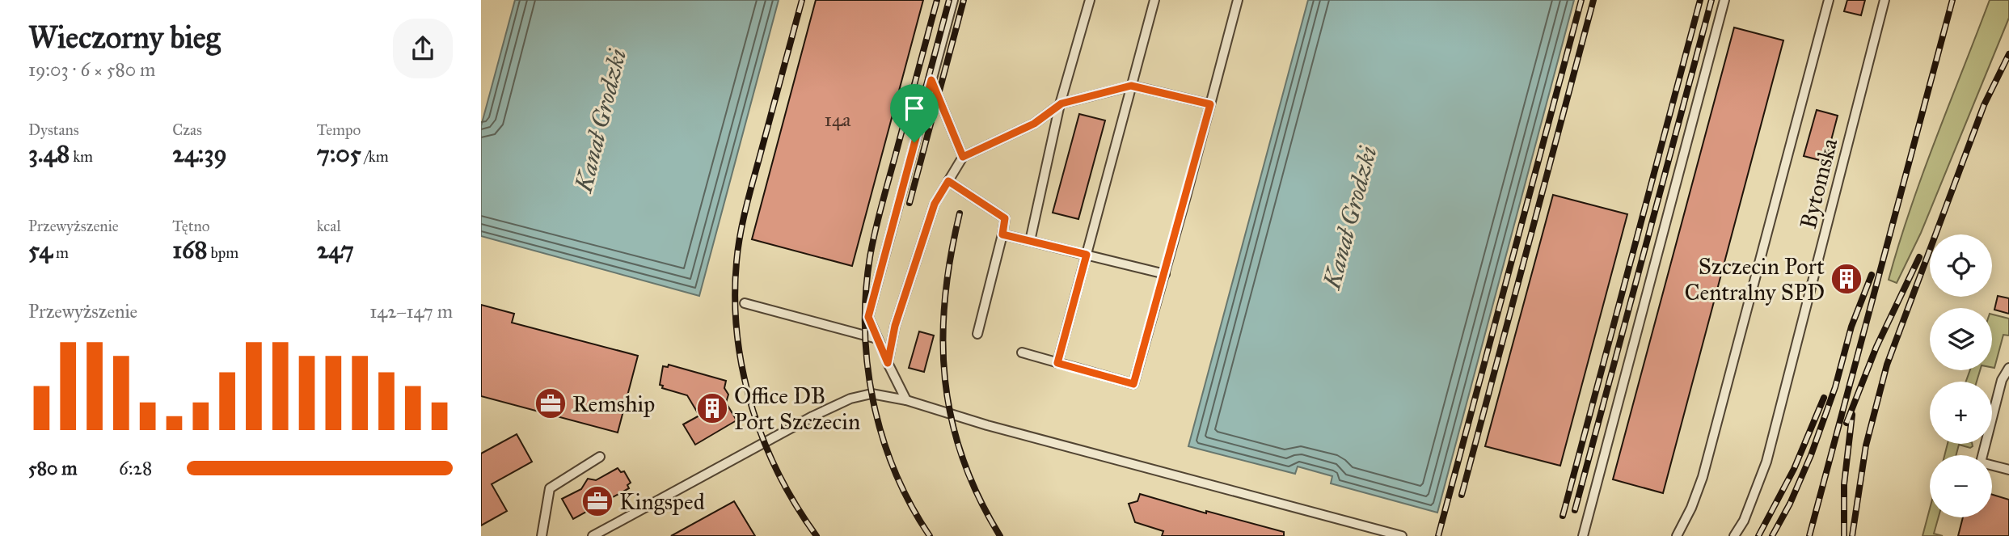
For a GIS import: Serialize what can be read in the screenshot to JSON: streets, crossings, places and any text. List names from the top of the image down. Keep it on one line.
{"streets":{"lane":["Bytomska"]},"water":["Kanał Grodzki"],"places":{"building":["Szczecin Port Centralny SPD","Office DB Port Szczecin"],"office":["Remship","Kingsped"]},"house_numbers":["14a"],"page":{"heading":["Wieczorny bieg","19:03 · 6 × 580 m"],"stats":[["Dystans","3.48 km"],["Czas","24:39"],["Tempo","7:05 /km"],["Przewyższenie","54 m"],["Tętno","168 bpm"],["kcal","247"]],"map_buttons":["+","−"],"chart":["Przewyższenie","142–147 m"],"list":[{"name":"580 m","note":"6:28"}]}}
